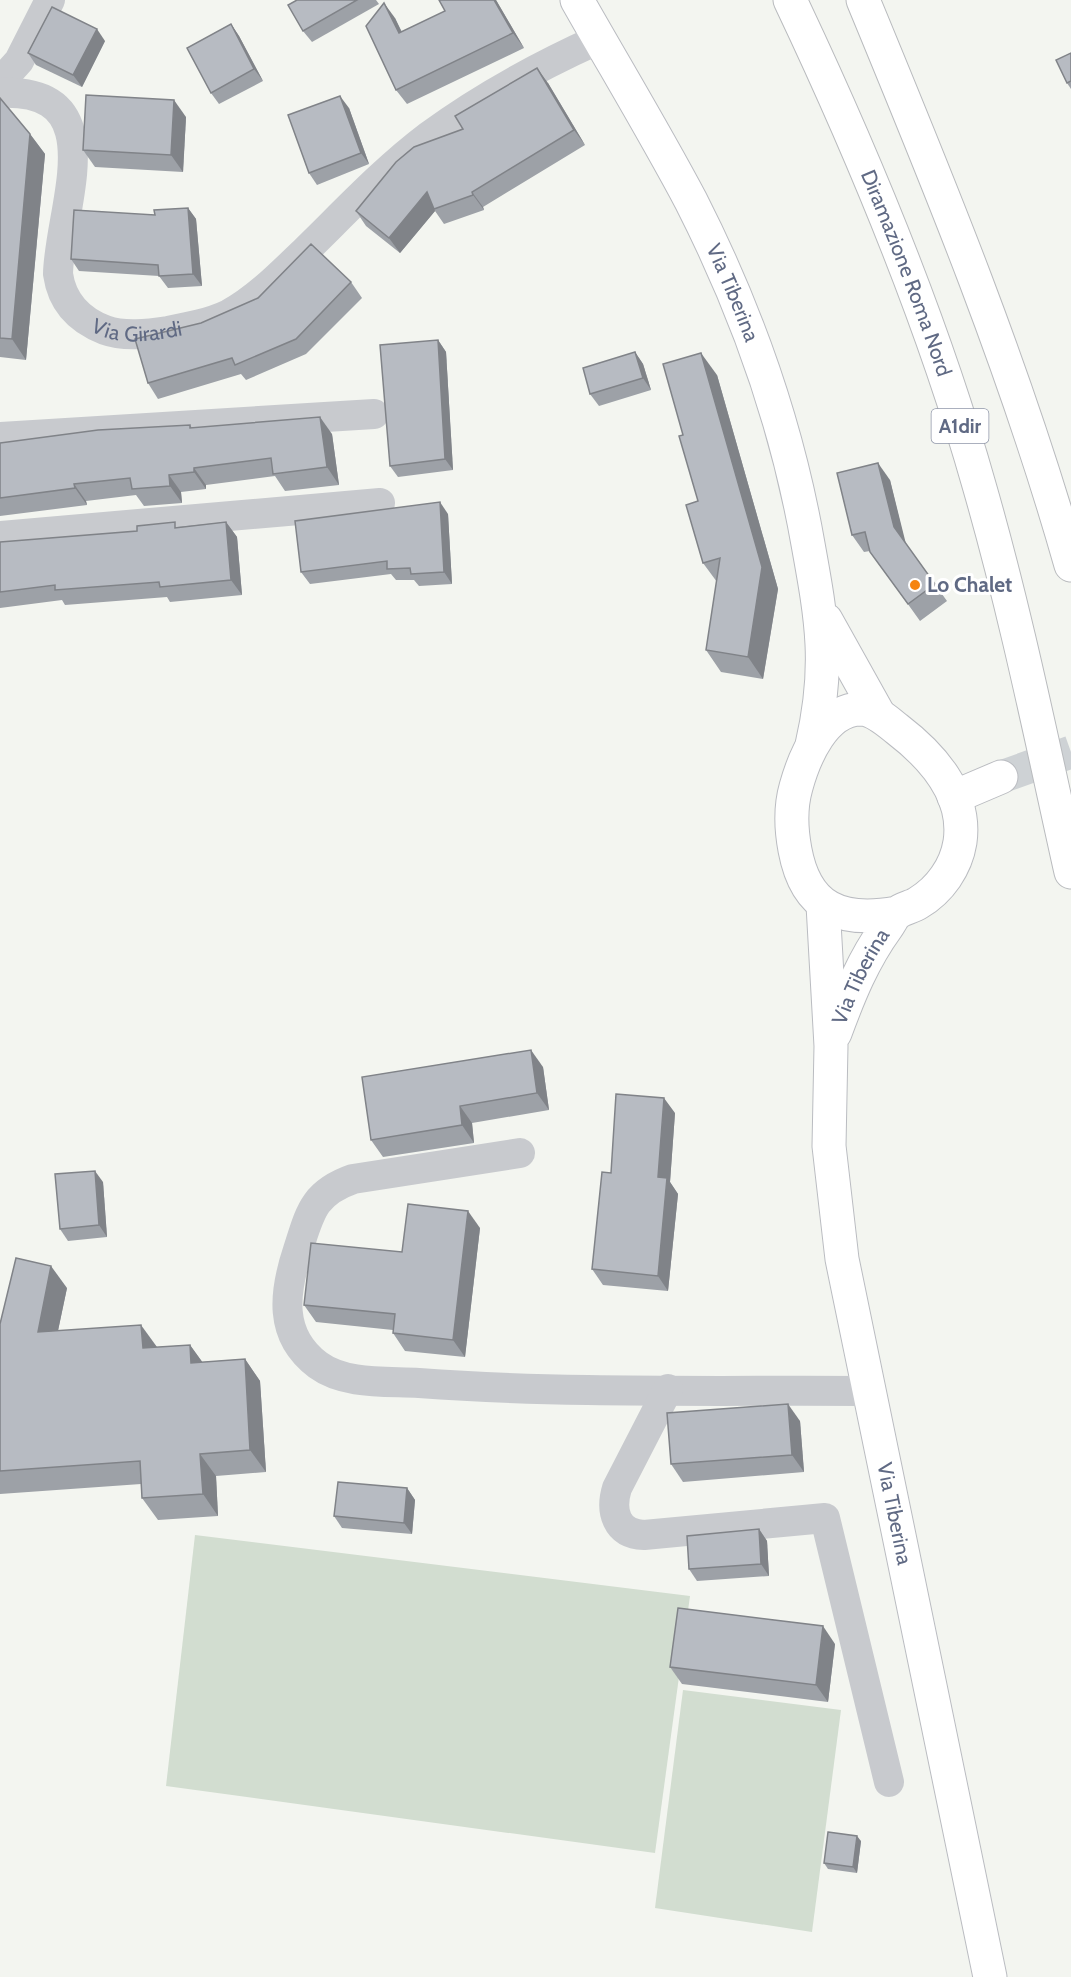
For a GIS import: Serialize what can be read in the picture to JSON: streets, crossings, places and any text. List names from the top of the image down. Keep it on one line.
{"streets":{"main road":["Diramazione Roma Nord","Via Tiberina","A1dir"],"street":["Via Girardi"]},"crossings":[["Via Tiberina","Via Girardi"]],"places":["Lo Chalet"]}
